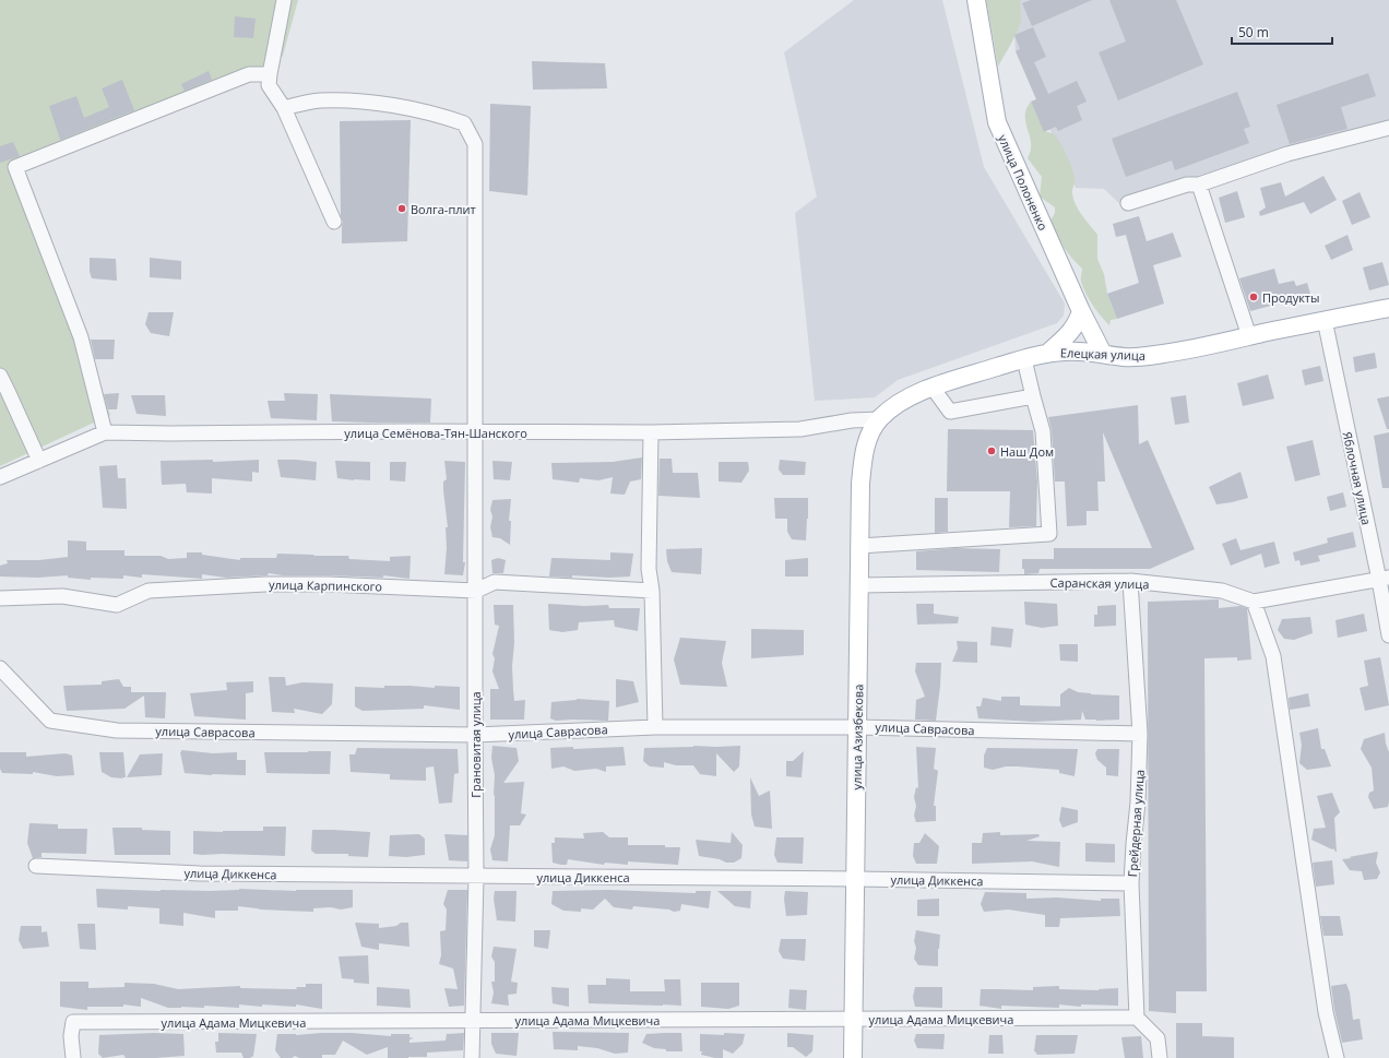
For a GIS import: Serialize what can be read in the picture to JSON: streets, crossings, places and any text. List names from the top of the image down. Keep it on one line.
{"streets":{"main road":["улица Полоненко","Елецкая улица","улица Азизбекова"],"street":["улица Семёнова-Тян-Шанского","Яблочная улица","Саранская улица","улица Карпинского","улица Саврасова","Грановитая улица","Грейдерная улица","улица Диккенса","улица Адама Мицкевича"]},"crossings":[["улица Полоненко","Елецкая улица"],["Елецкая улица","улица Семёнова-Тян-Шанского"],["Елецкая улица","Яблочная улица"],["Елецкая улица","улица Азизбекова"],["улица Семёнова-Тян-Шанского","улица Азизбекова"],["улица Семёнова-Тян-Шанского","Грановитая улица"],["Яблочная улица","Саранская улица"],["Саранская улица","улица Азизбекова"],["Саранская улица","Грейдерная улица"],["улица Карпинского","Грановитая улица"],["улица Саврасова","улица Азизбекова"],["улица Саврасова","Грановитая улица"],["улица Саврасова","Грейдерная улица"],["улица Азизбекова","улица Диккенса"],["улица Азизбекова","улица Адама Мицкевича"],["Грановитая улица","улица Диккенса"],["Грановитая улица","улица Адама Мицкевича"],["Грейдерная улица","улица Диккенса"],["Грейдерная улица","улица Адама Мицкевича"]],"places":["Волга-плит","Продукты","Наш Дом"],"scale_bar":"50 m"}
